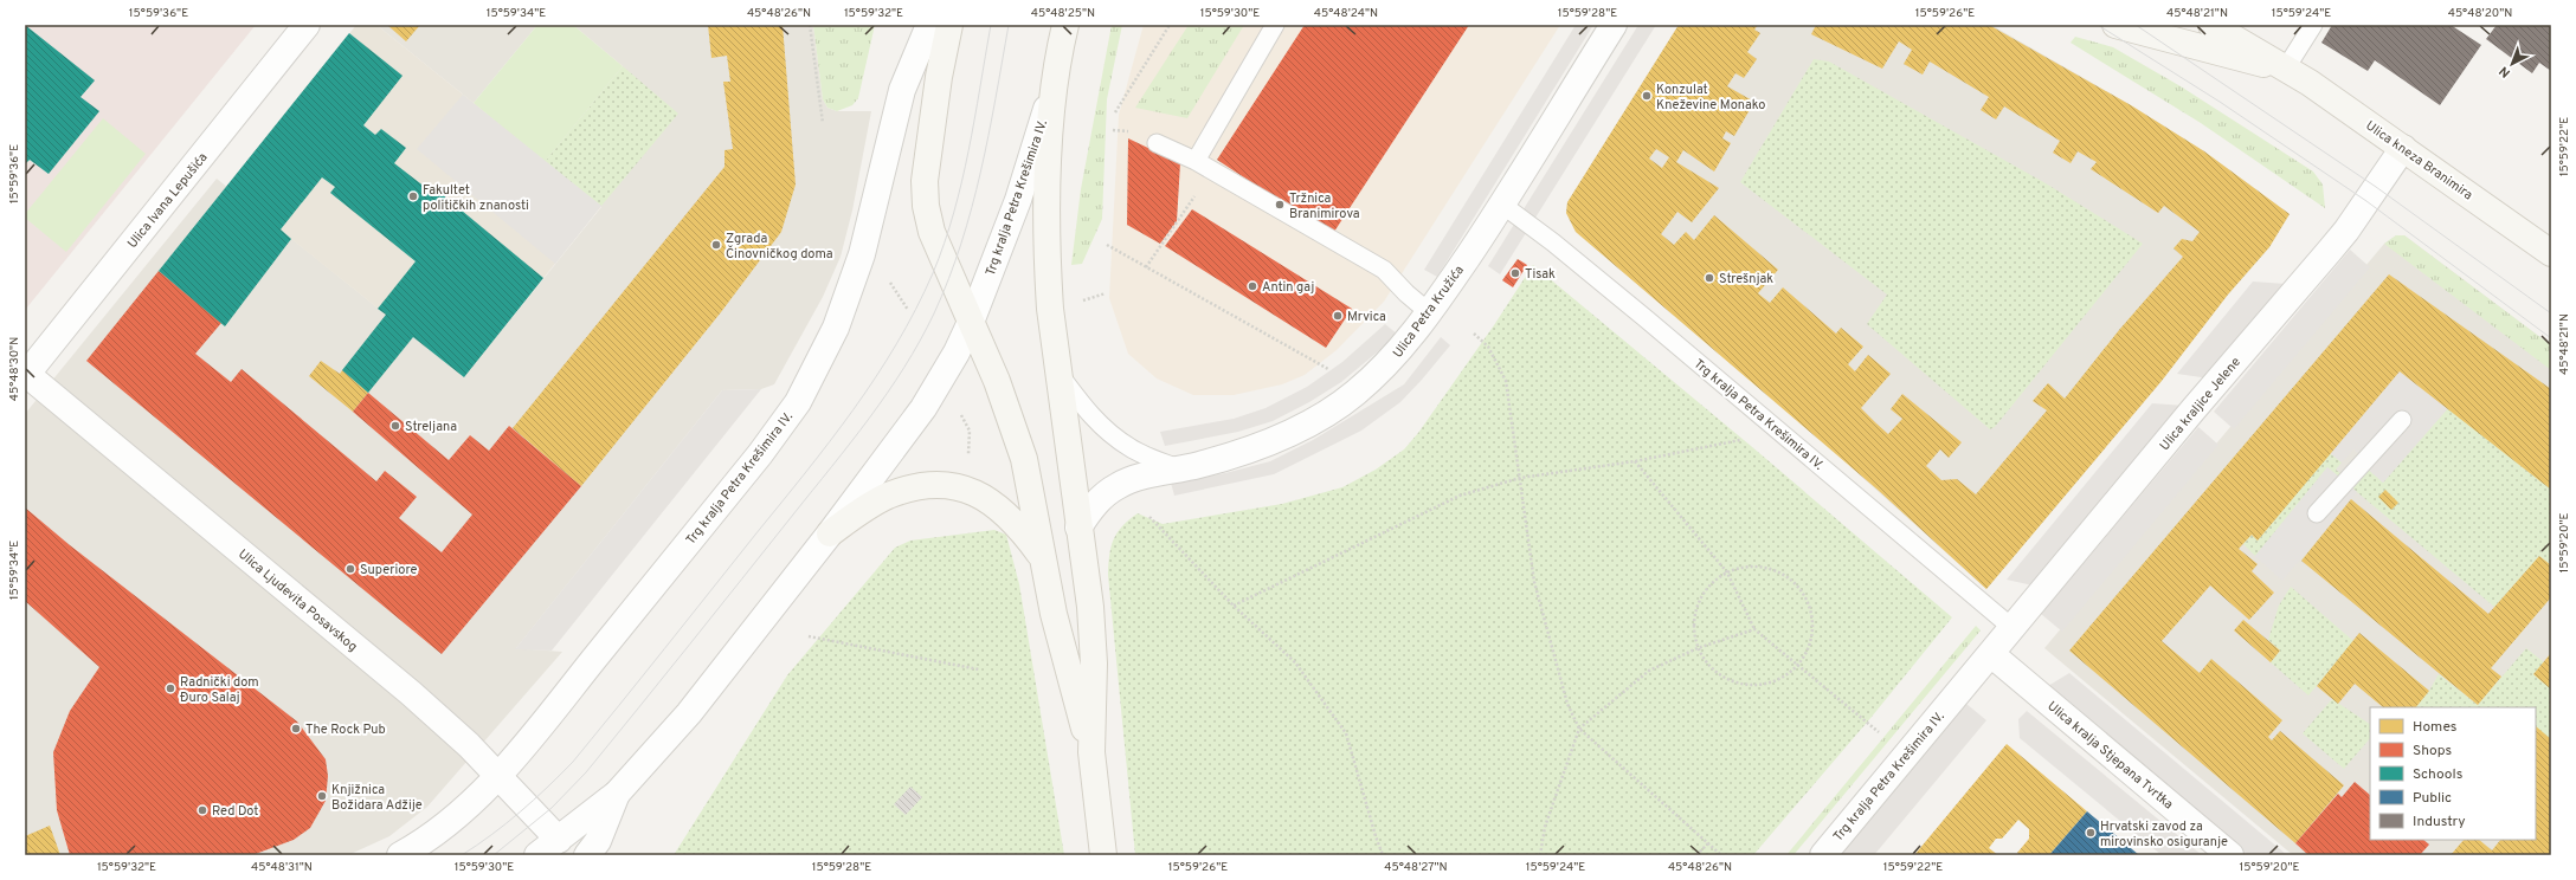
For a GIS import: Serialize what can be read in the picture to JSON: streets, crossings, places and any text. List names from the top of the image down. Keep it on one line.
{"streets":{"main road":["Ulica kneza Branimira","Trg kralja Petra Krešimira IV."],"street":["Ulica Ivana Lepušića","Ulica Petra Kružića","Ulica kraljice Jelene","Ulica Ljudevita Posavskog","Ulica kralja Stjepana Tvrtka"]},"crossings":[["Ulica kneza Branimira","Ulica kraljice Jelene"],["Trg kralja Petra Krešimira IV.","Ulica Petra Kružića"],["Trg kralja Petra Krešimira IV.","Ulica kraljice Jelene"],["Trg kralja Petra Krešimira IV.","Ulica Ljudevita Posavskog"],["Trg kralja Petra Krešimira IV.","Ulica kralja Stjepana Tvrtka"],["Ulica Ivana Lepušića","Ulica Ljudevita Posavskog"],["Ulica kraljice Jelene","Ulica kralja Stjepana Tvrtka"]],"places":["Konzulat Kneževine Monako","Fakultet političkih znanosti","Tržnica Branimirova","Zgrada Činovničkog doma","Tisak","Strešnjak","Antin gaj","Mrvica","Streljana","Superiore","Radnički dom Đuro Salaj","The Rock Pub","Knjižnica Božidara Adžije","Red Dot","Hrvatski zavod za mirovinsko osiguranje"],"legend":["Homes","Shops","Schools","Public","Industry"],"north":"bottom left","coordinates":["15°59'36\"E","15°59'34\"E","45°48'26\"N","15°59'32\"E","45°48'25\"N","15°59'30\"E","45°48'24\"N","15°59'28\"E","15°59'26\"E","45°48'21\"N","15°59'24\"E","45°48'20\"N","15°59'22\"E","45°48'30\"N","15°59'20\"E","45°48'31\"N","45°48'27\"N"]}
